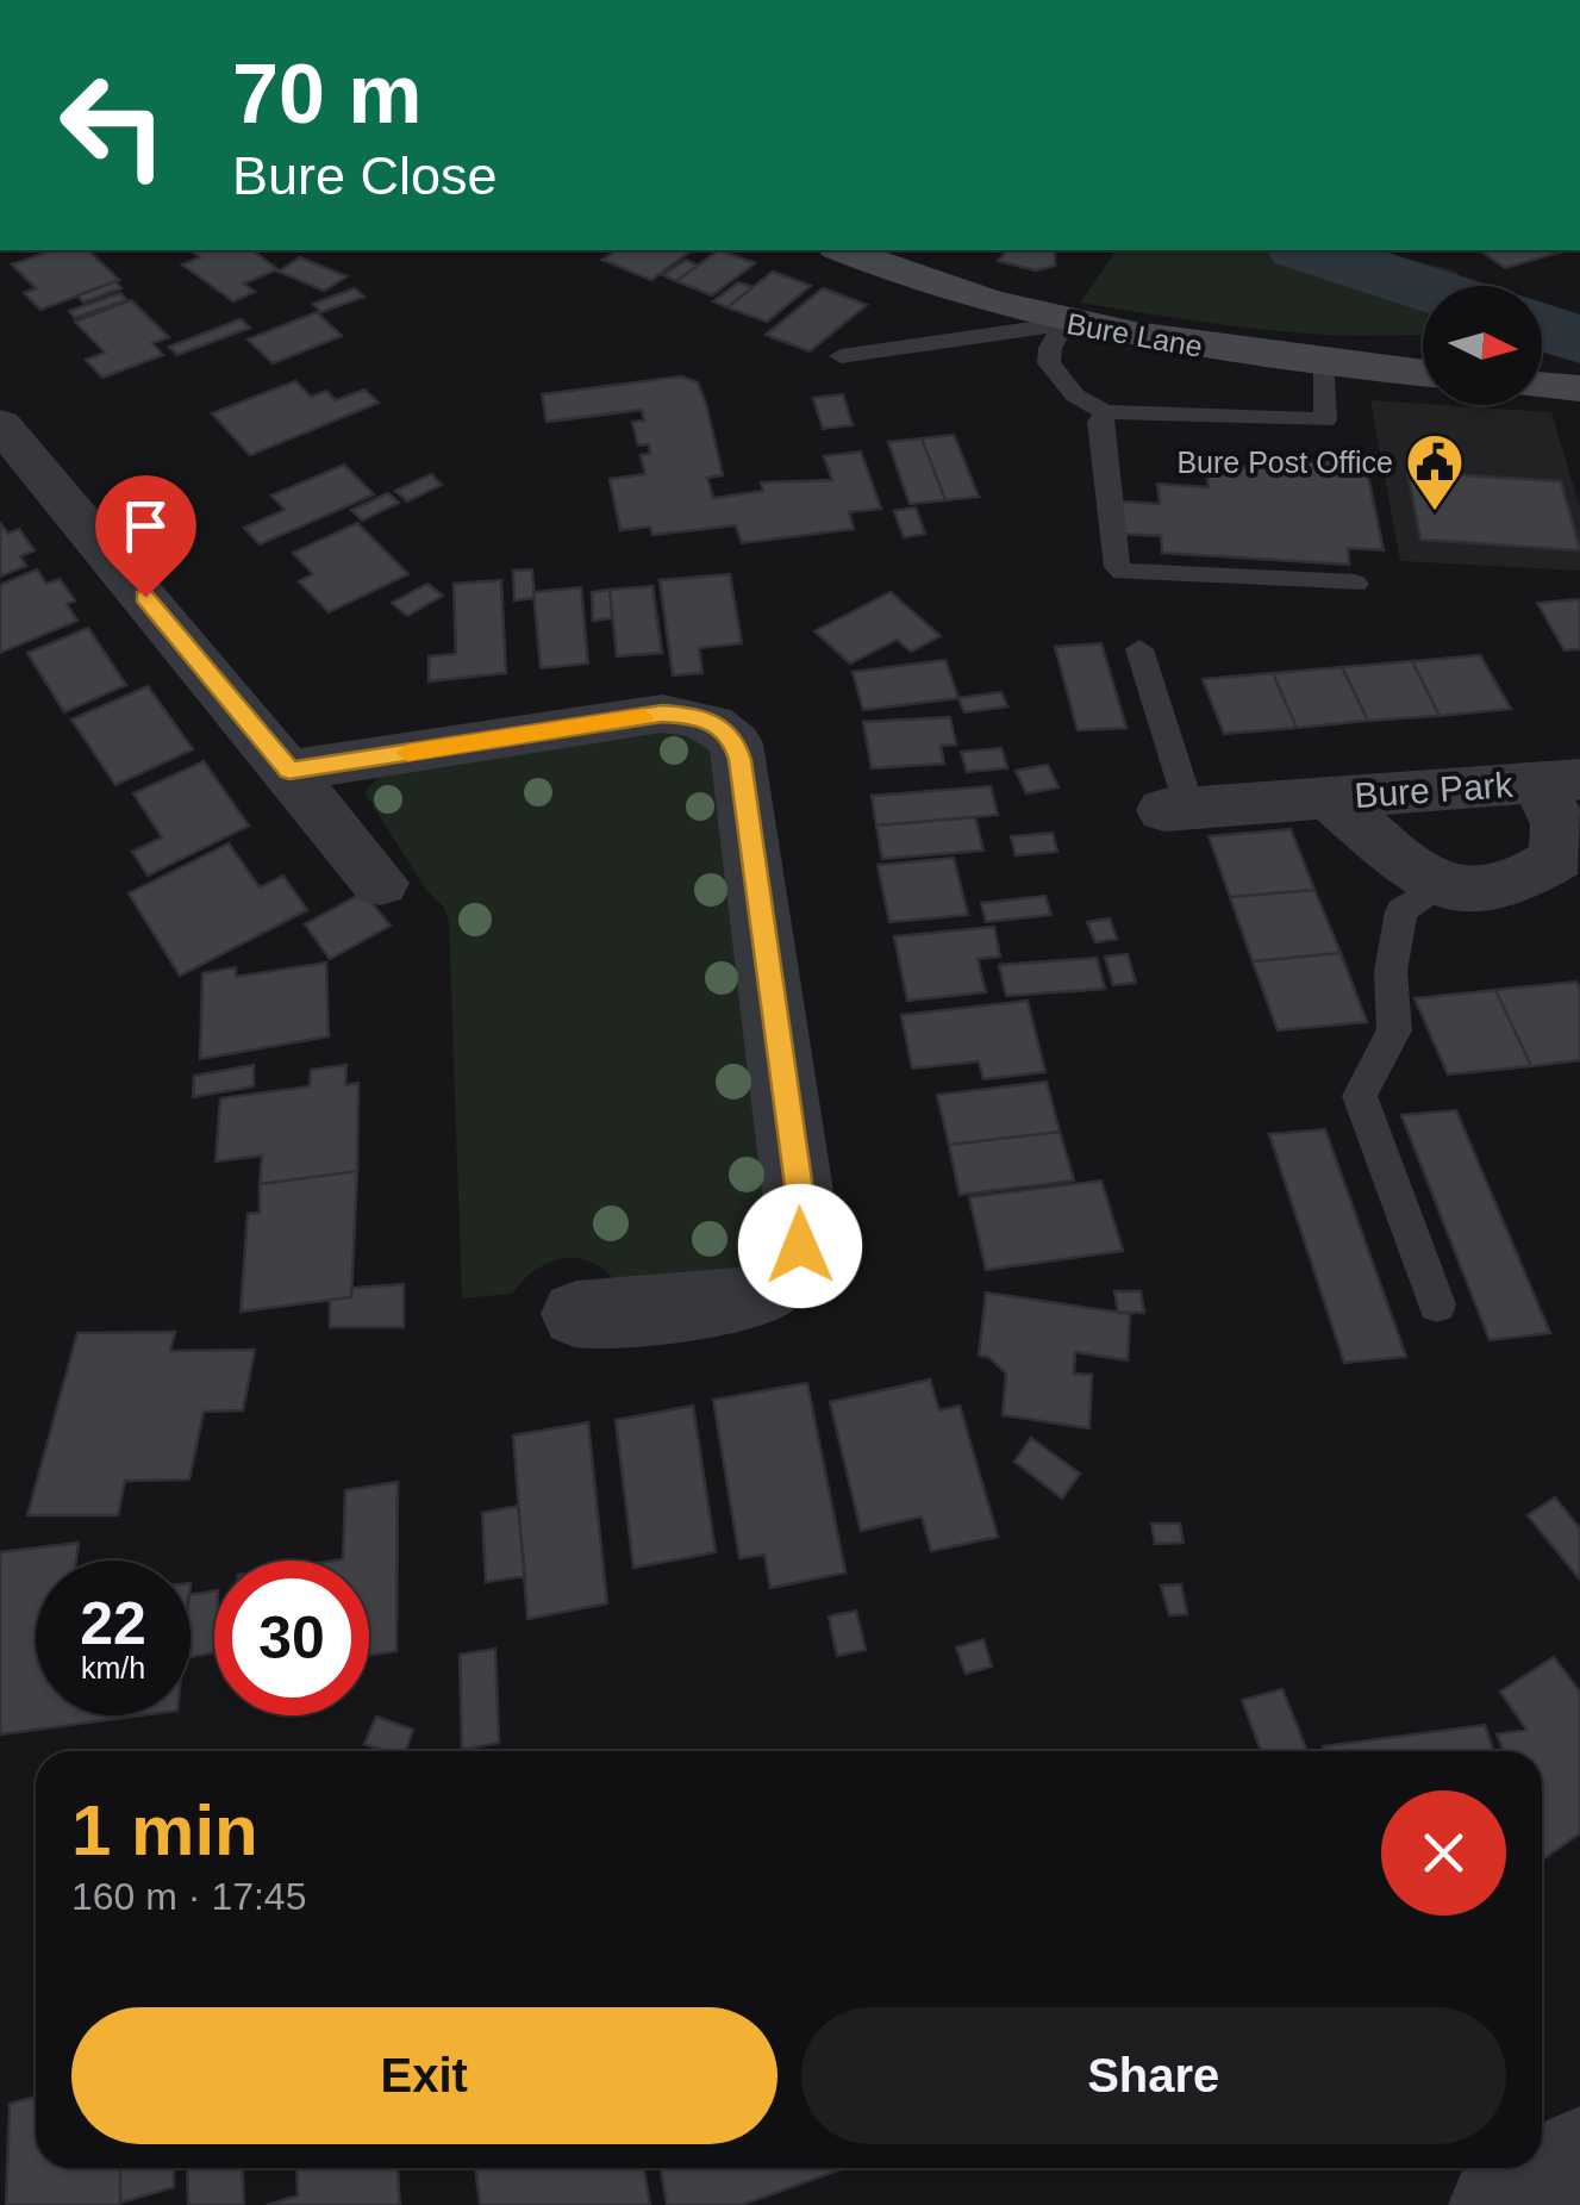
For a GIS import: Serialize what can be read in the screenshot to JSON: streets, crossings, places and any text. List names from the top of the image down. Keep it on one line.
{"streets":{"street":["Bure Lane","Bure Park"]},"places":{"public building":["Bure Post Office"]},"north":"right","page":{"turn":["70 m","Bure Close"],"speed":"22 km/h","limit":"30","heading":["1 min","160 m · 17:45"],"buttons":["Exit","Share"]}}
